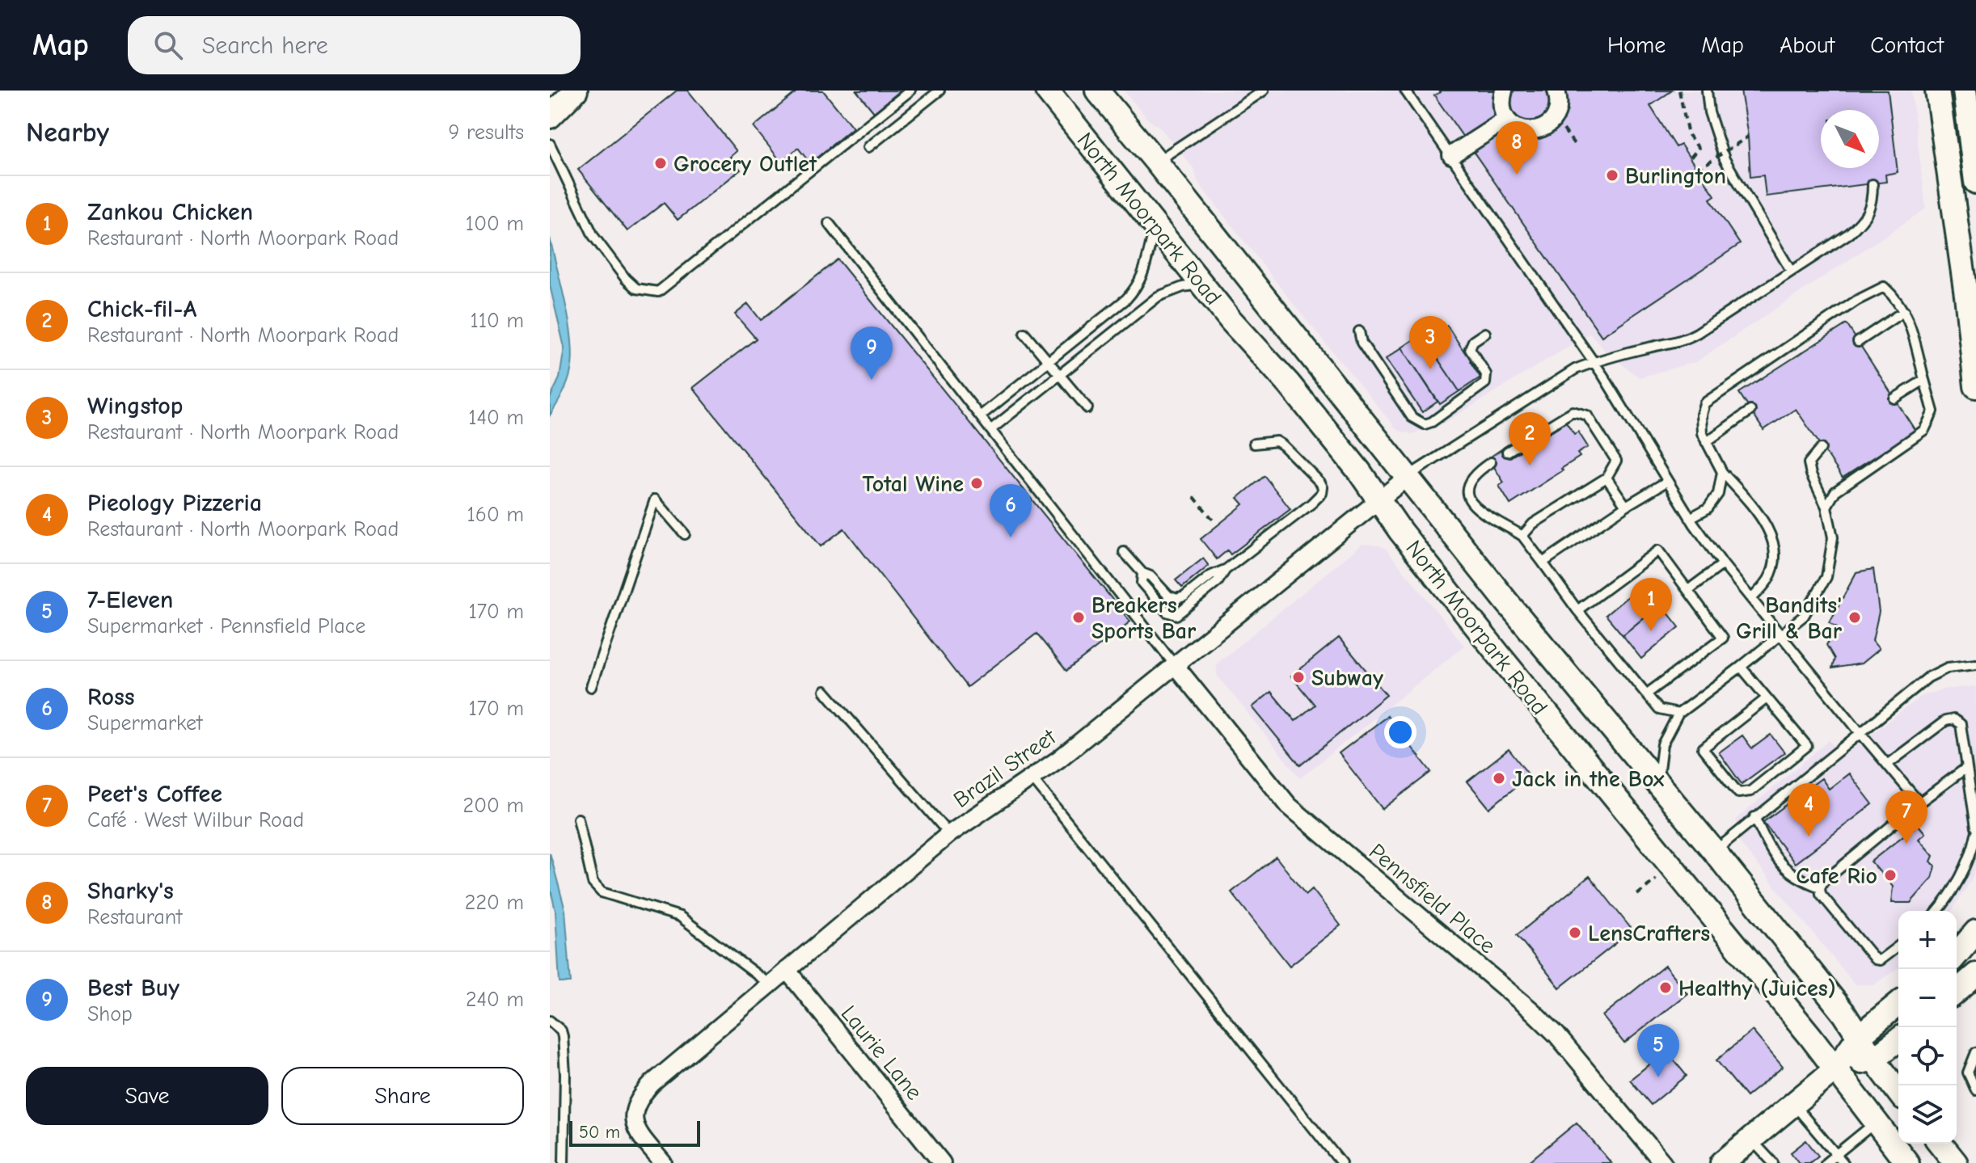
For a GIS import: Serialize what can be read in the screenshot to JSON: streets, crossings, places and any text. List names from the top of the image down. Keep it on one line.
{"streets":{"main road":["North Moorpark Road"],"street":["Brazil Street","Pennsfield Place","Laurie Lane"]},"crossings":[["North Moorpark Road","Brazil Street"],["Brazil Street","Pennsfield Place"],["Brazil Street","Laurie Lane"]],"places":["Grocery Outlet","Burlington","Total Wine","Breakers Sports Bar","Bandits' Grill & Bar","Subway","Jack in the Box","Cafe Rio","LensCrafters","Healthy (Juices)"],"scale_bar":"50 m","north":"bottom right","page":{"header":"Map","search":"Search here","nav":["Home","Map","About","Contact"],"heading":["Nearby","9 results"],"pins":["8","3","9","2","6","1","4","7","5"],"list":[{"mark":"1","name":"Zankou Chicken","note":"Restaurant · North Moorpark Road","value":"100 m"},{"mark":"2","name":"Chick-fil-A","note":"Restaurant · North Moorpark Road","value":"110 m"},{"mark":"3","name":"Wingstop","note":"Restaurant · North Moorpark Road","value":"140 m"},{"mark":"4","name":"Pieology Pizzeria","note":"Restaurant · North Moorpark Road","value":"160 m"},{"mark":"5","name":"7-Eleven","note":"Supermarket · Pennsfield Place","value":"170 m"},{"mark":"6","name":"Ross","note":"Supermarket","value":"170 m"},{"mark":"7","name":"Peet's Coffee","note":"Café · West Wilbur Road","value":"200 m"},{"mark":"8","name":"Sharky's","note":"Restaurant","value":"220 m"},{"mark":"9","name":"Best Buy","note":"Shop","value":"240 m"}],"map_buttons":["+","−"],"buttons":["Save","Share"],"scale":"50 m"}}
